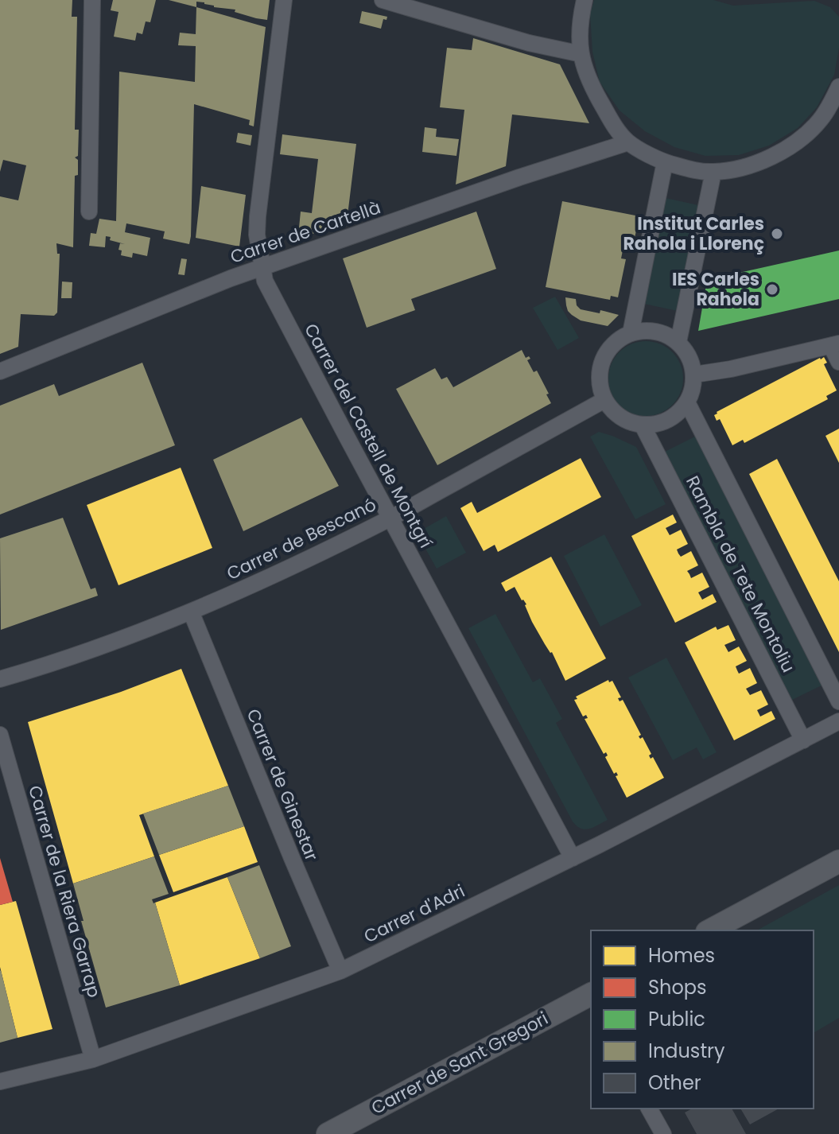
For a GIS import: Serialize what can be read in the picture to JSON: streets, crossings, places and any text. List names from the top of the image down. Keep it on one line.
{"streets":{"main road":["Carrer de Sant Gregori"],"street":["Carrer de Cartellà","Carrer del Castell de Montgrí","Carrer de Bescanó","Rambla de Tete Montoliu","Carrer de Ginestar","Carrer de la Riera Garrap","Carrer d'Adri"]},"crossings":[["Carrer de Cartellà","Carrer del Castell de Montgrí"],["Carrer del Castell de Montgrí","Carrer de Bescanó"],["Carrer del Castell de Montgrí","Carrer d'Adri"],["Carrer de Bescanó","Rambla de Tete Montoliu"],["Carrer de Bescanó","Carrer de Ginestar"],["Rambla de Tete Montoliu","Carrer d'Adri"],["Carrer de Ginestar","Carrer d'Adri"],["Carrer de la Riera Garrap","Carrer d'Adri"]],"places":["Institut Carles Rahola i Llorenç","IES Carles Rahola"],"legend":["Homes","Shops","Public","Industry","Other"]}
